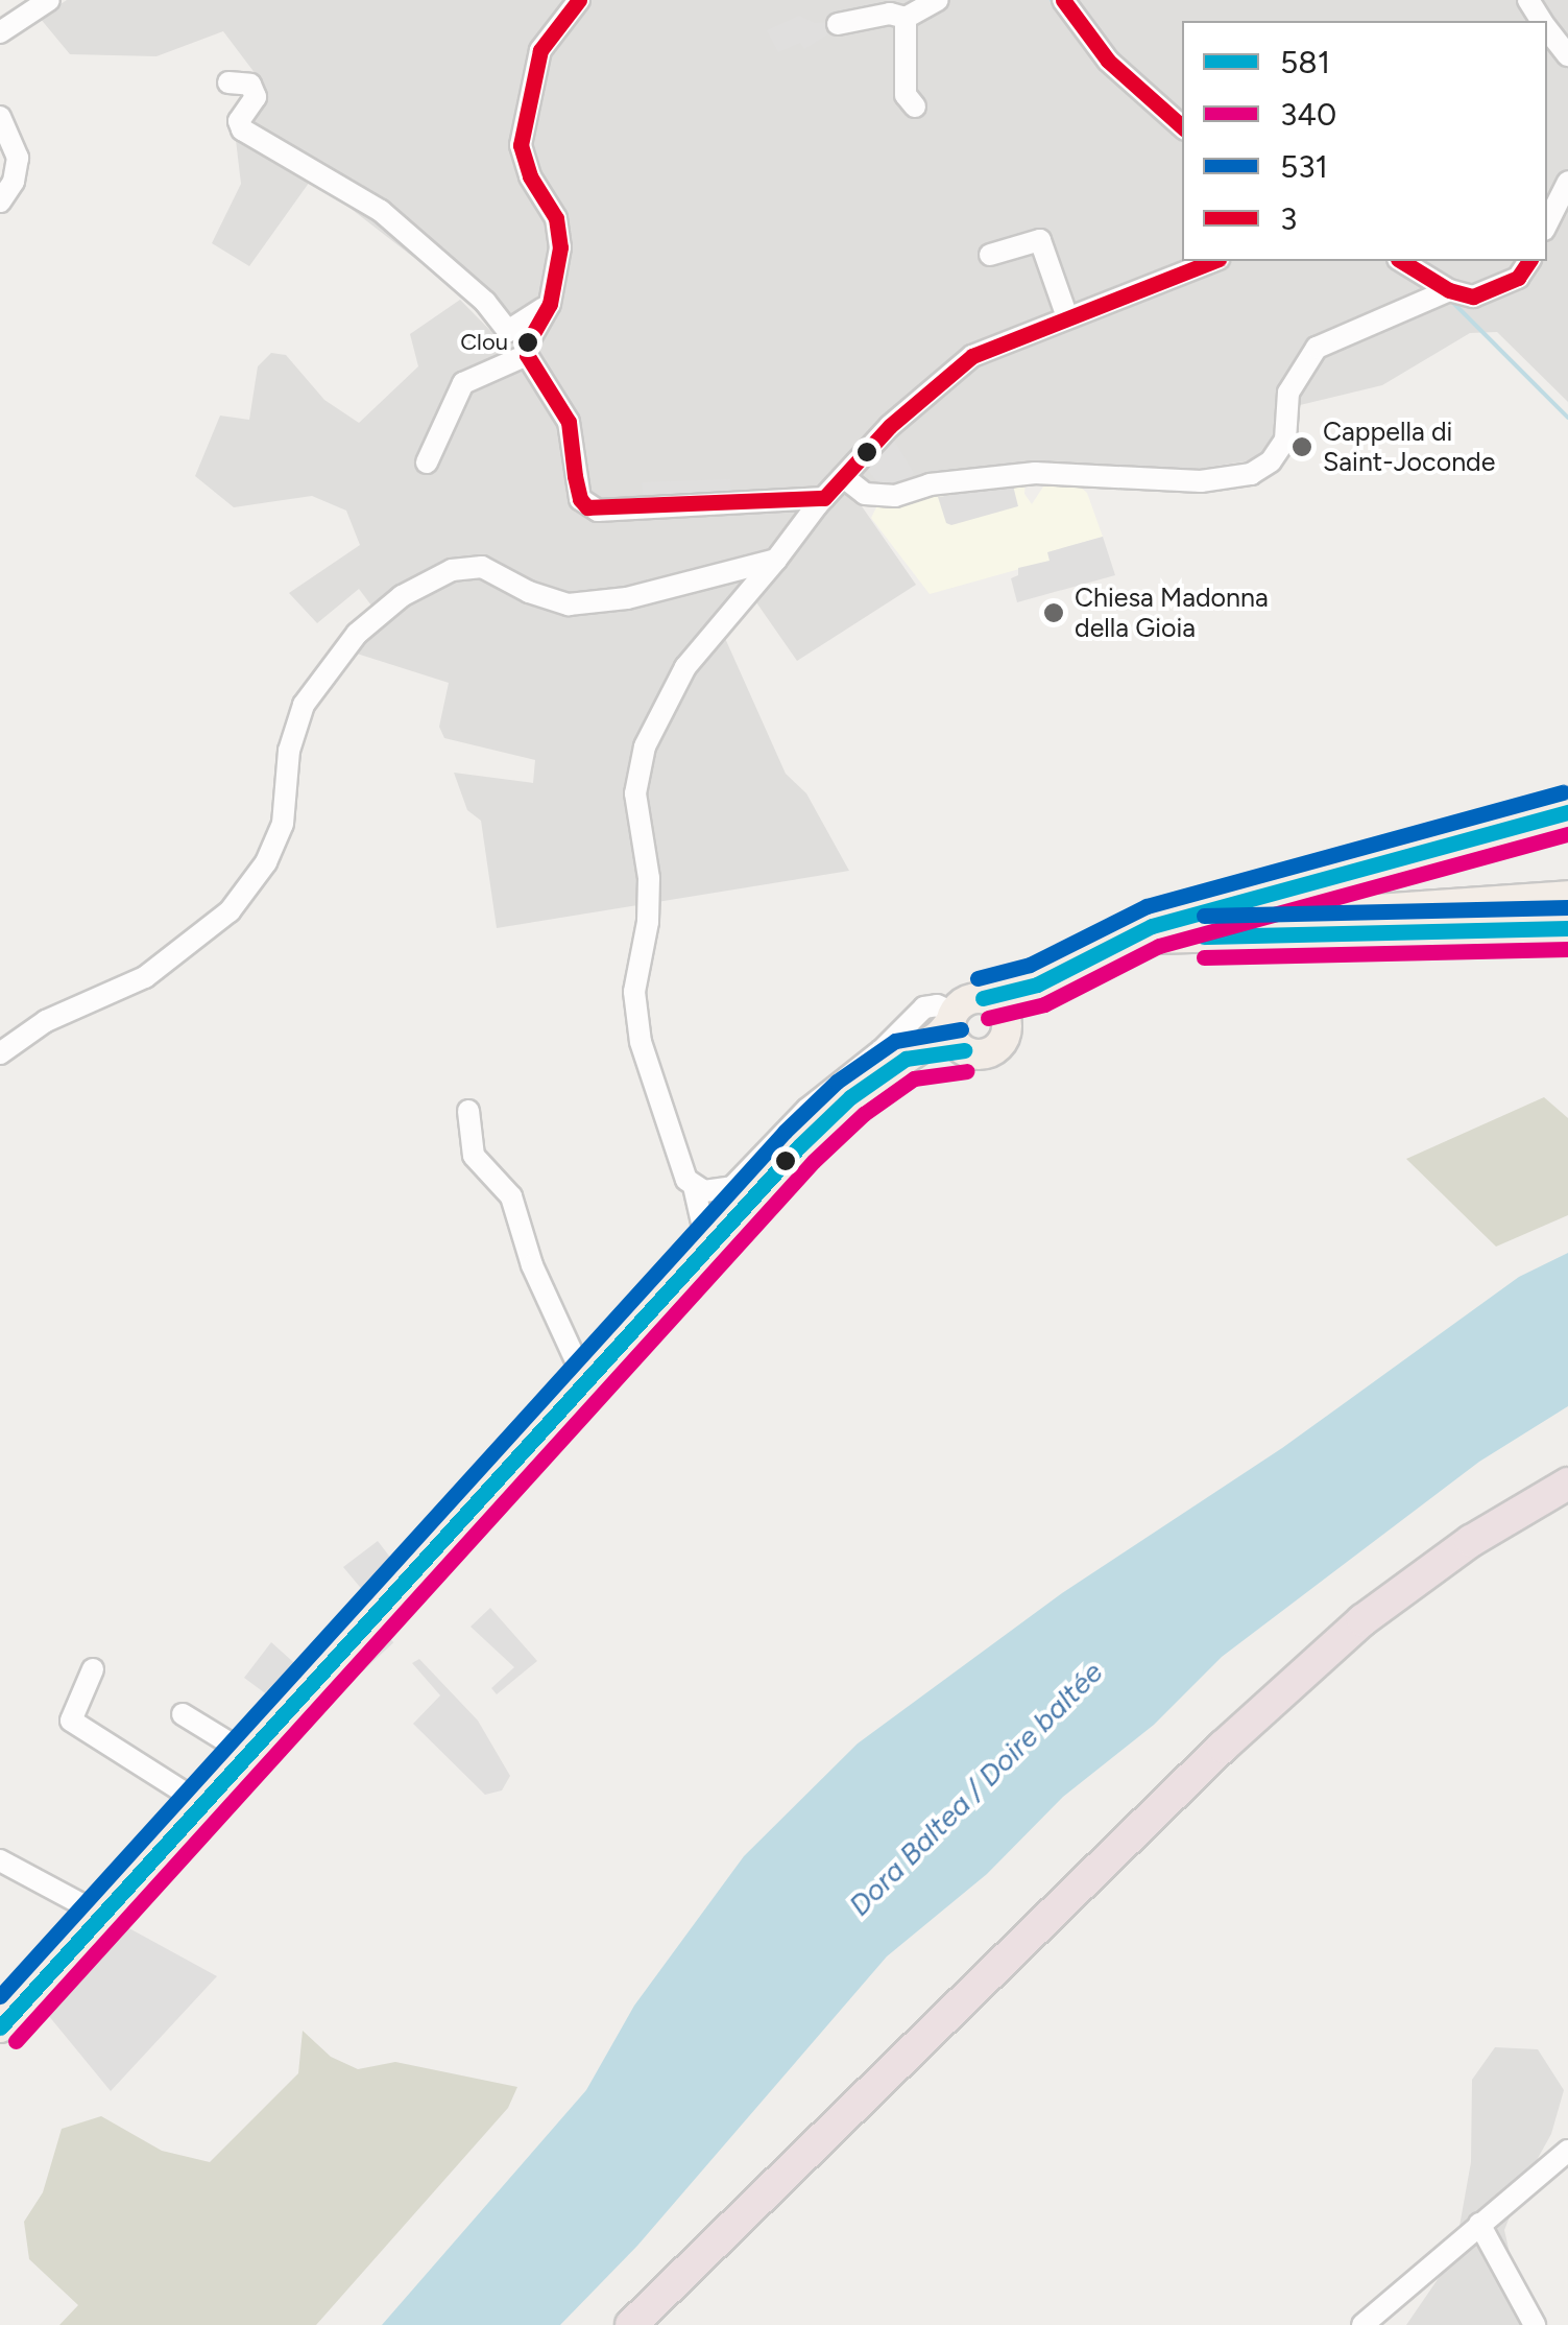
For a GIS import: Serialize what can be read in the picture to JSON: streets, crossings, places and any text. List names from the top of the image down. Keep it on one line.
{"water":["Dora Baltea / Doire baltée"],"places":["Clou","Cappella di Saint-Joconde","Chiesa Madonna della Gioia"],"lines":["transit line 3","transit line 531","transit line 581","transit line 340"],"legend":["581","340","531","3"]}
